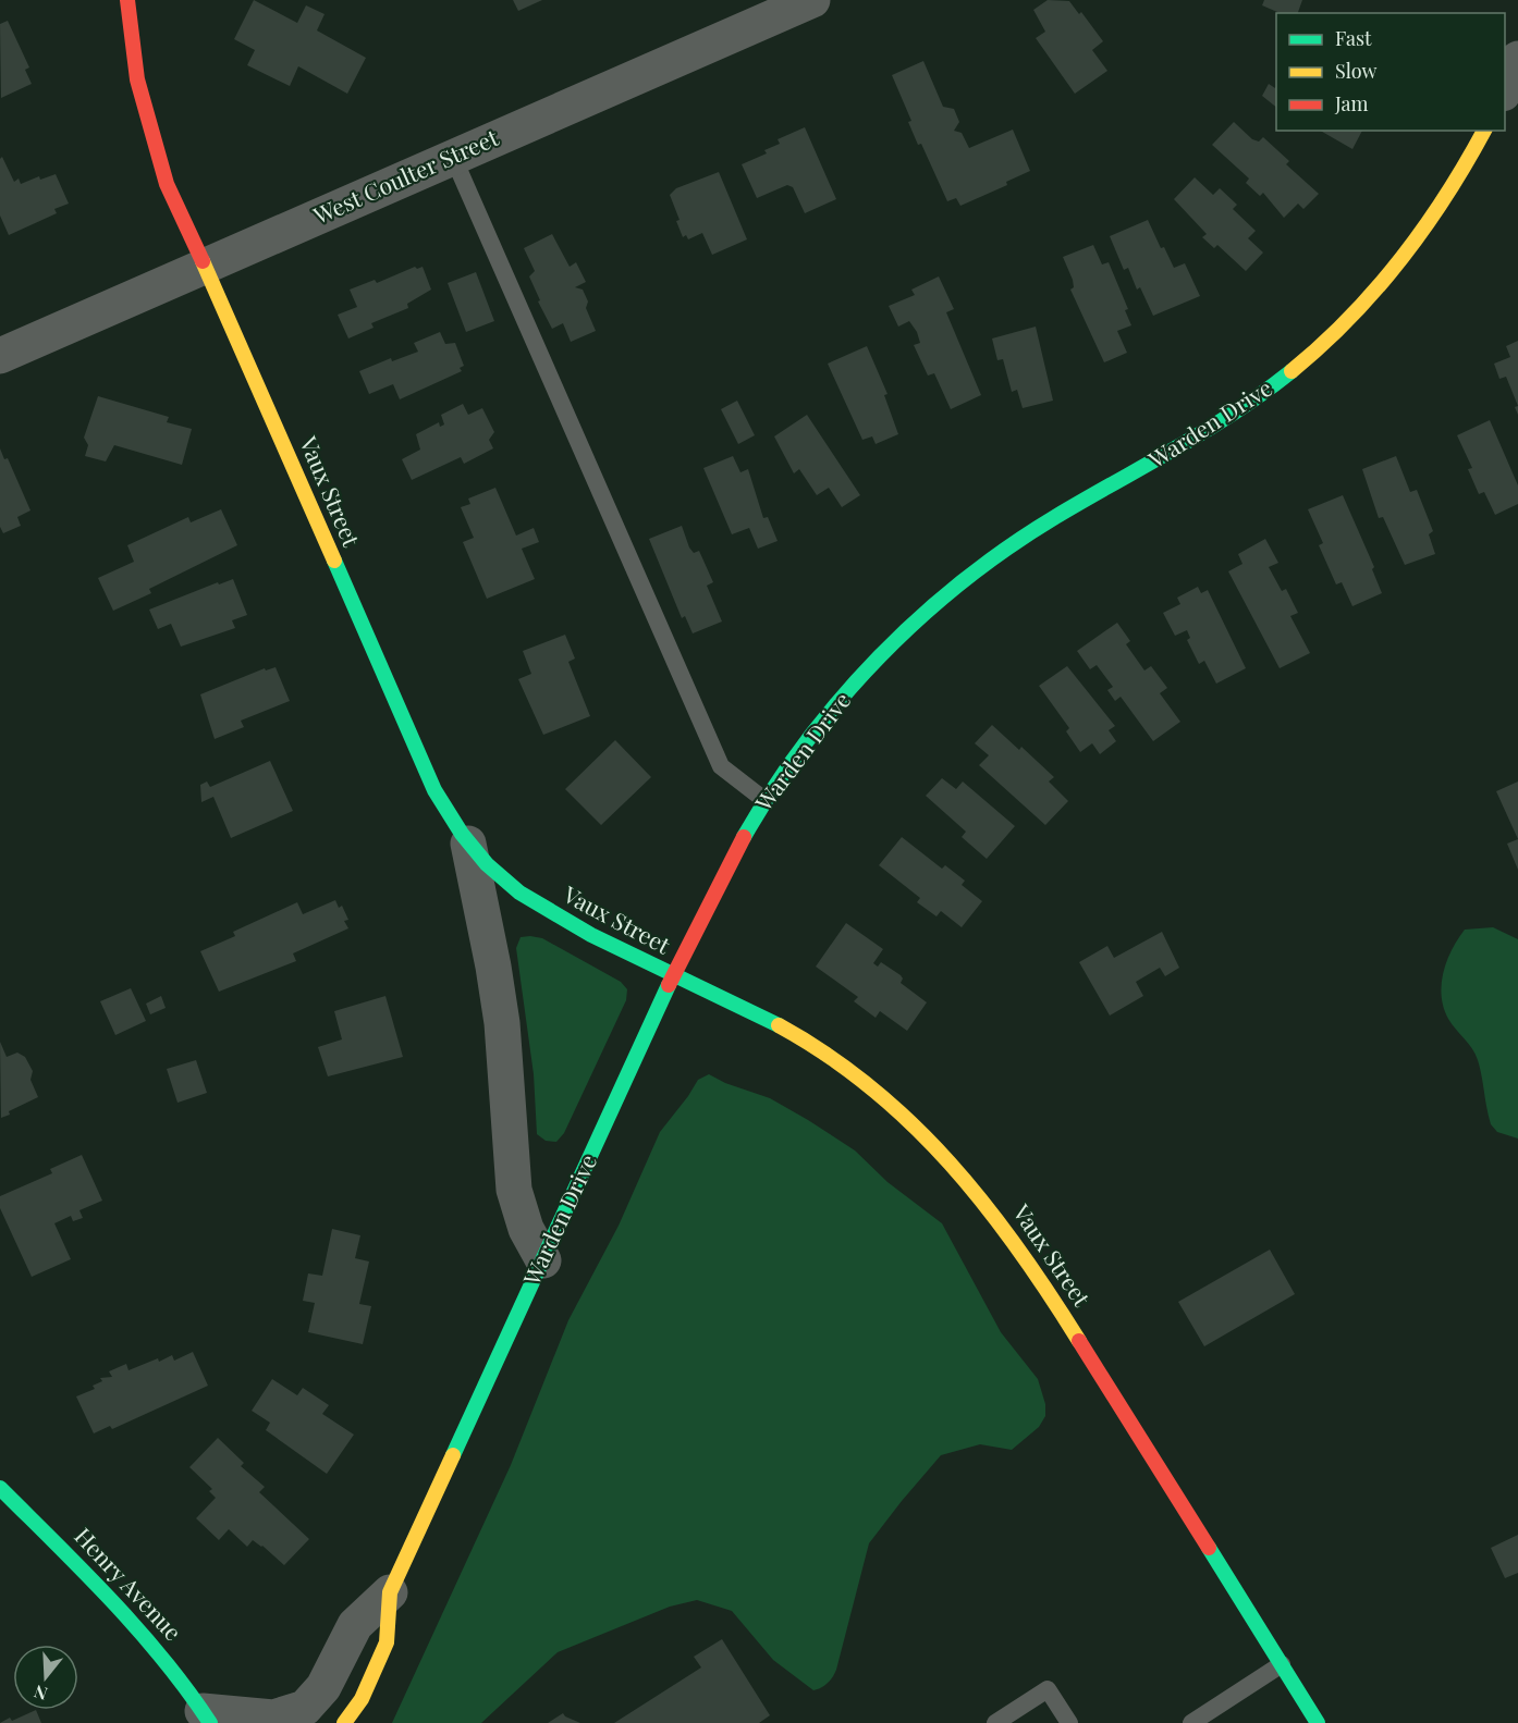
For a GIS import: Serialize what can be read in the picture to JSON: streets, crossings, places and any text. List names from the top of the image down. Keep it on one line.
{"streets":{"street":["West Coulter Street","Warden Drive","Vaux Street","Henry Avenue"]},"crossings":[["West Coulter Street","Vaux Street"],["Warden Drive","Vaux Street"],["Warden Drive","Henry Avenue"]],"legend":["Fast","Slow","Jam"],"north":"bottom"}
